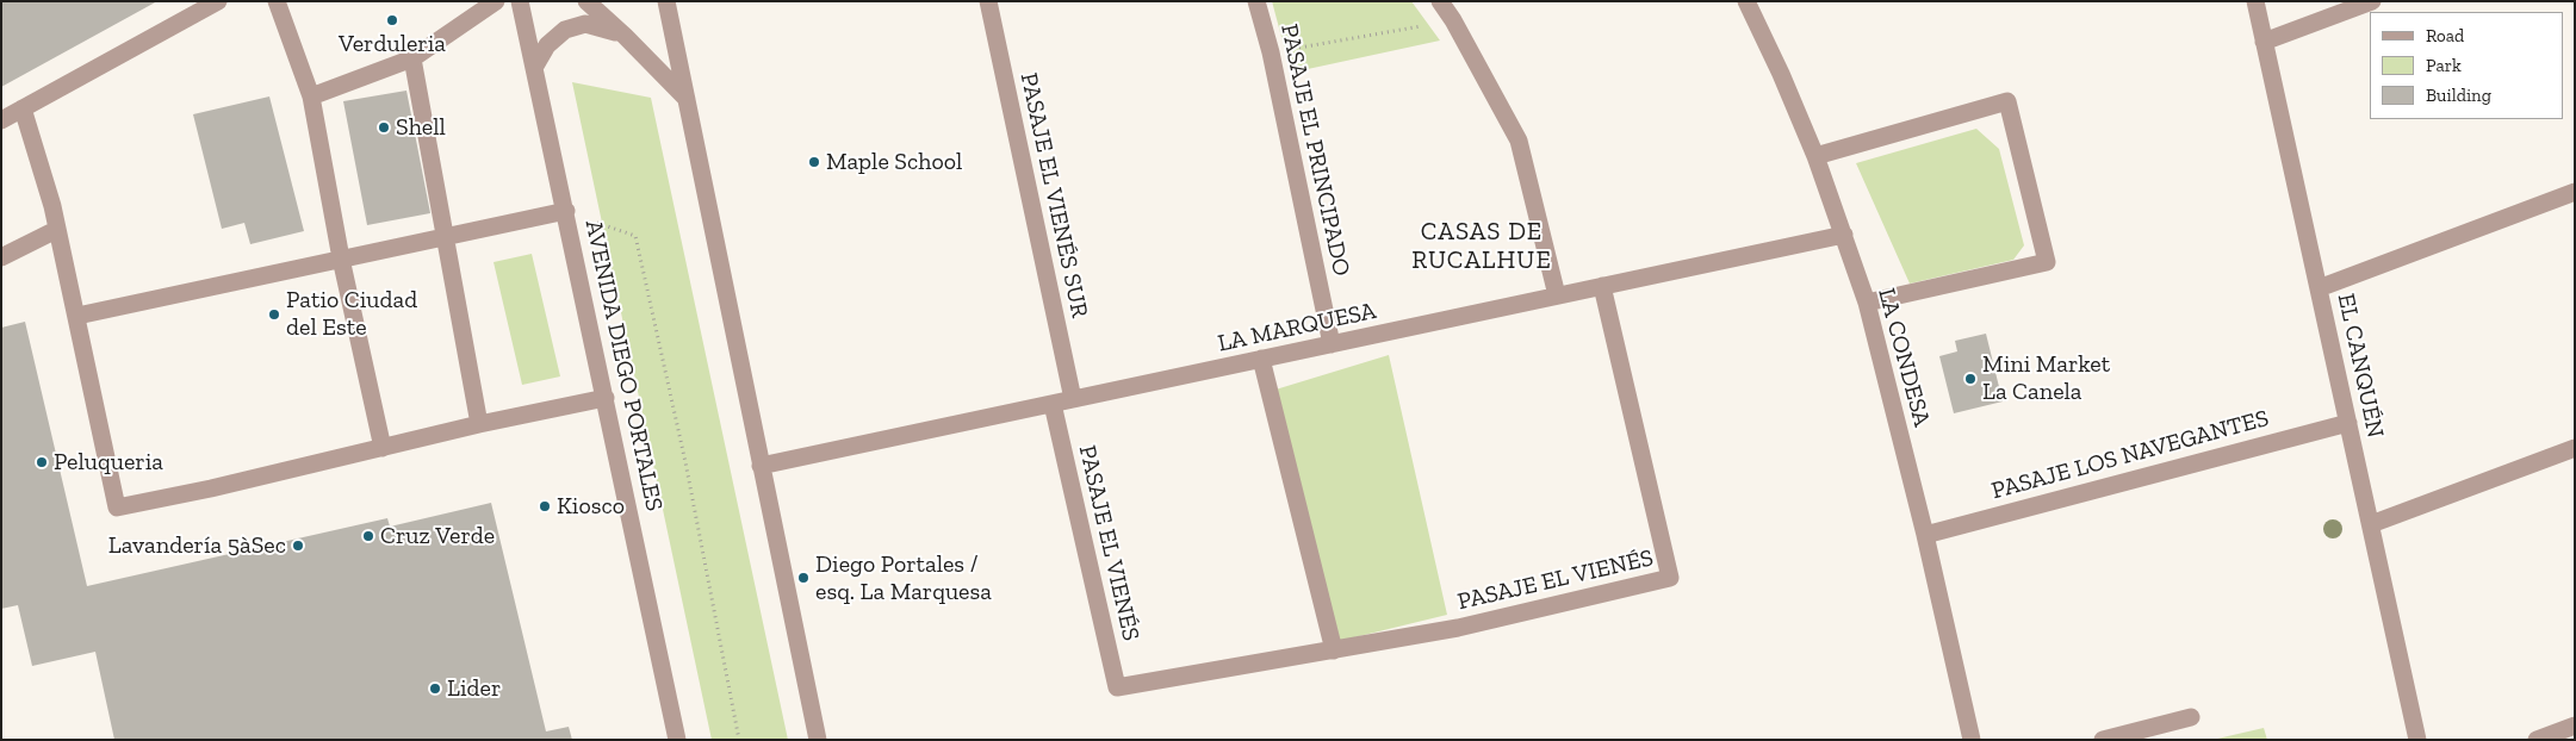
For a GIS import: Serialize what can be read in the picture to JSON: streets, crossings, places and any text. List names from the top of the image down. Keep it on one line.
{"streets":{"street":["PASAJE EL PRINCIPADO","PASAJE EL VIENÉS SUR","LA MARQUESA","LA CONDESA","AVENIDA DIEGO PORTALES","EL CANQUÉN","PASAJE LOS NAVEGANTES","PASAJE EL VIENÉS"]},"crossings":[["PASAJE EL PRINCIPADO","LA MARQUESA"],["PASAJE EL VIENÉS SUR","LA MARQUESA"],["LA MARQUESA","LA CONDESA"],["LA MARQUESA","PASAJE EL VIENÉS"],["LA CONDESA","PASAJE LOS NAVEGANTES"],["EL CANQUÉN","PASAJE LOS NAVEGANTES"]],"districts":["CASAS DE RUCALHUE"],"places":["Verduleria","Shell","Maple School","Patio Ciudad del Este","Mini Market La Canela","Peluqueria","Kiosco","Cruz Verde","Lavandería 5àSec","Diego Portales / esq. La Marquesa","Lider"],"legend":["Road","Park","Building"]}
